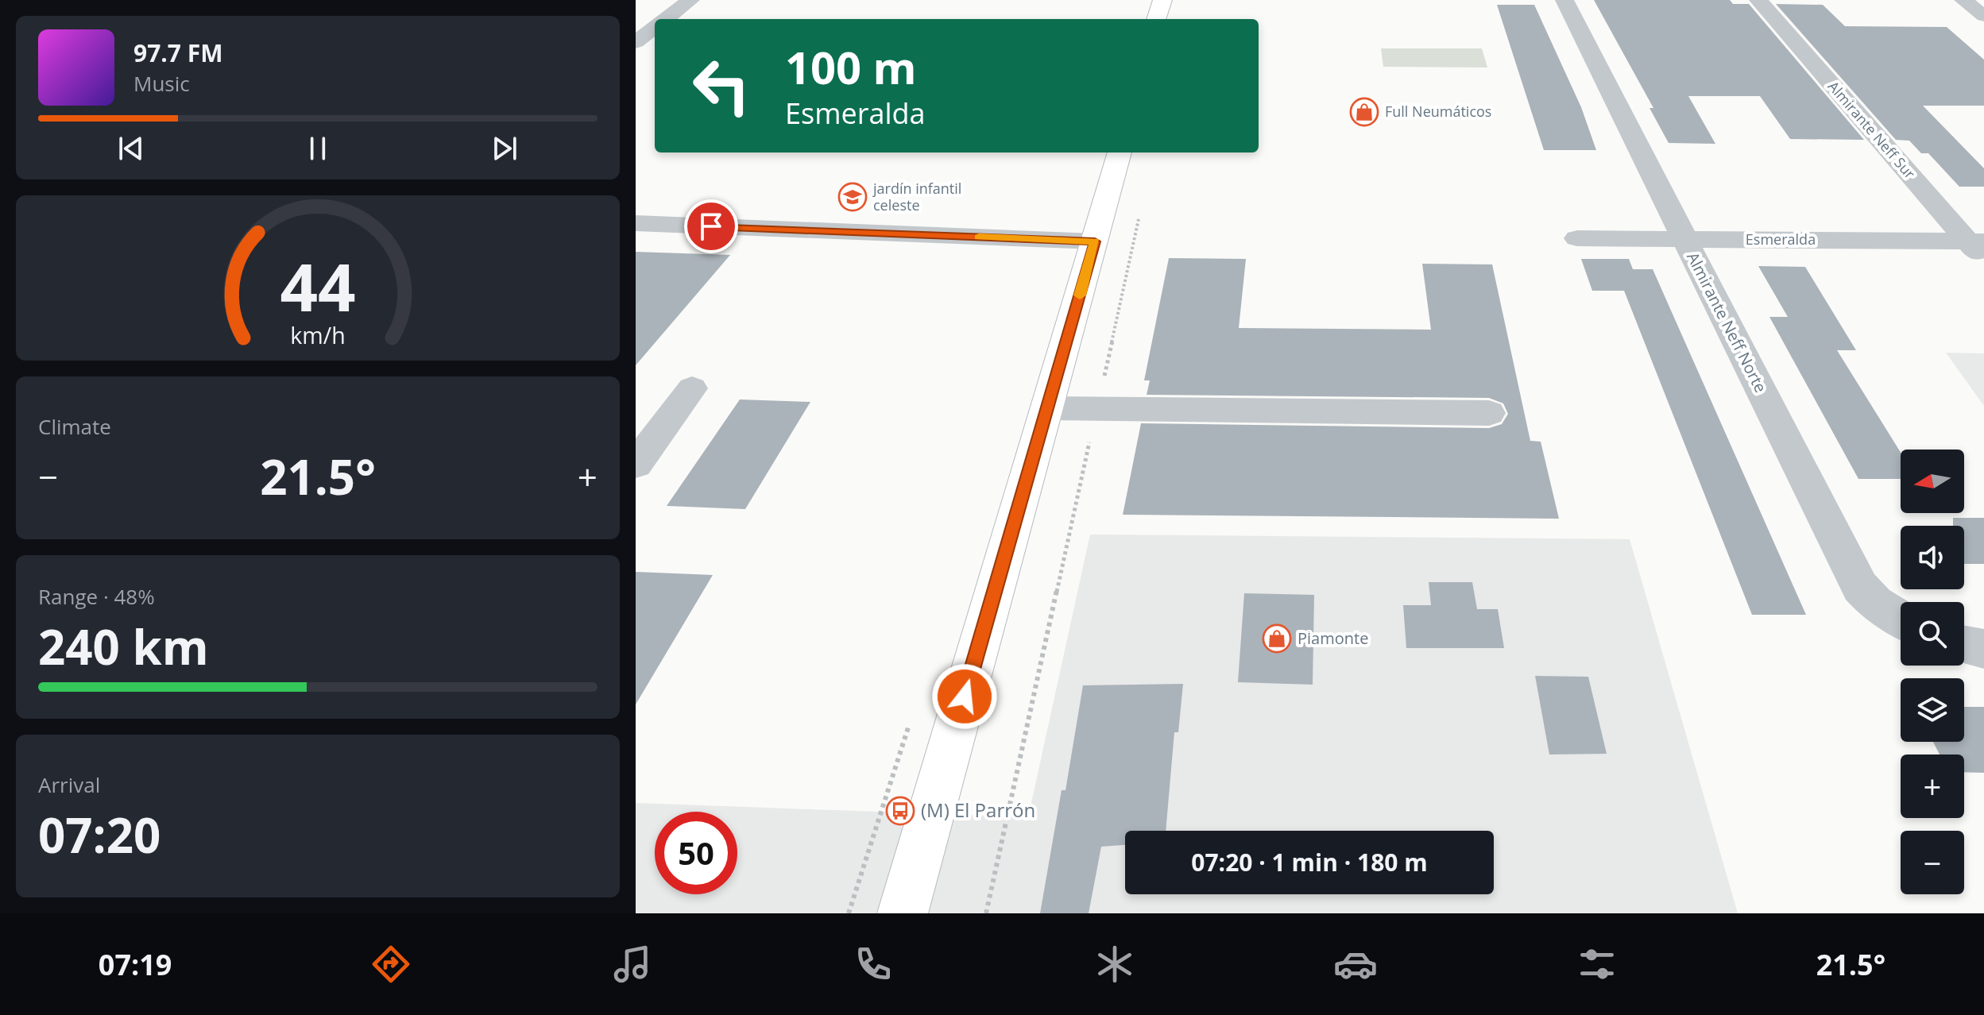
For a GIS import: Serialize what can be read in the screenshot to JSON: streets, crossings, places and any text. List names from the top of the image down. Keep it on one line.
{"streets":{"street":["Almirante Neff Sur","Esmeralda","Almirante Neff Norte"]},"crossings":[["Almirante Neff Sur","Esmeralda"],["Esmeralda","Almirante Neff Norte"]],"places":{"shop":["Full Neumáticos","Piamonte"],"school or university":["jardín infantil celeste"],"bus stop":["(M) El Parrón"]},"north":"left","page":{"turn":["100 m","Esmeralda"],"song":["97.7 FM","Music"],"tile":["Climate",["Range · 48%","240 km"],["Arrival","07:20"]],"map_buttons":["+","−"],"heat":["−","21.5°","+"],"limit":"50","trip":"07:20 · 1 min · 180 m","tabs":["07:19","21.5°"],"gauge":["44","km/h"]}}
